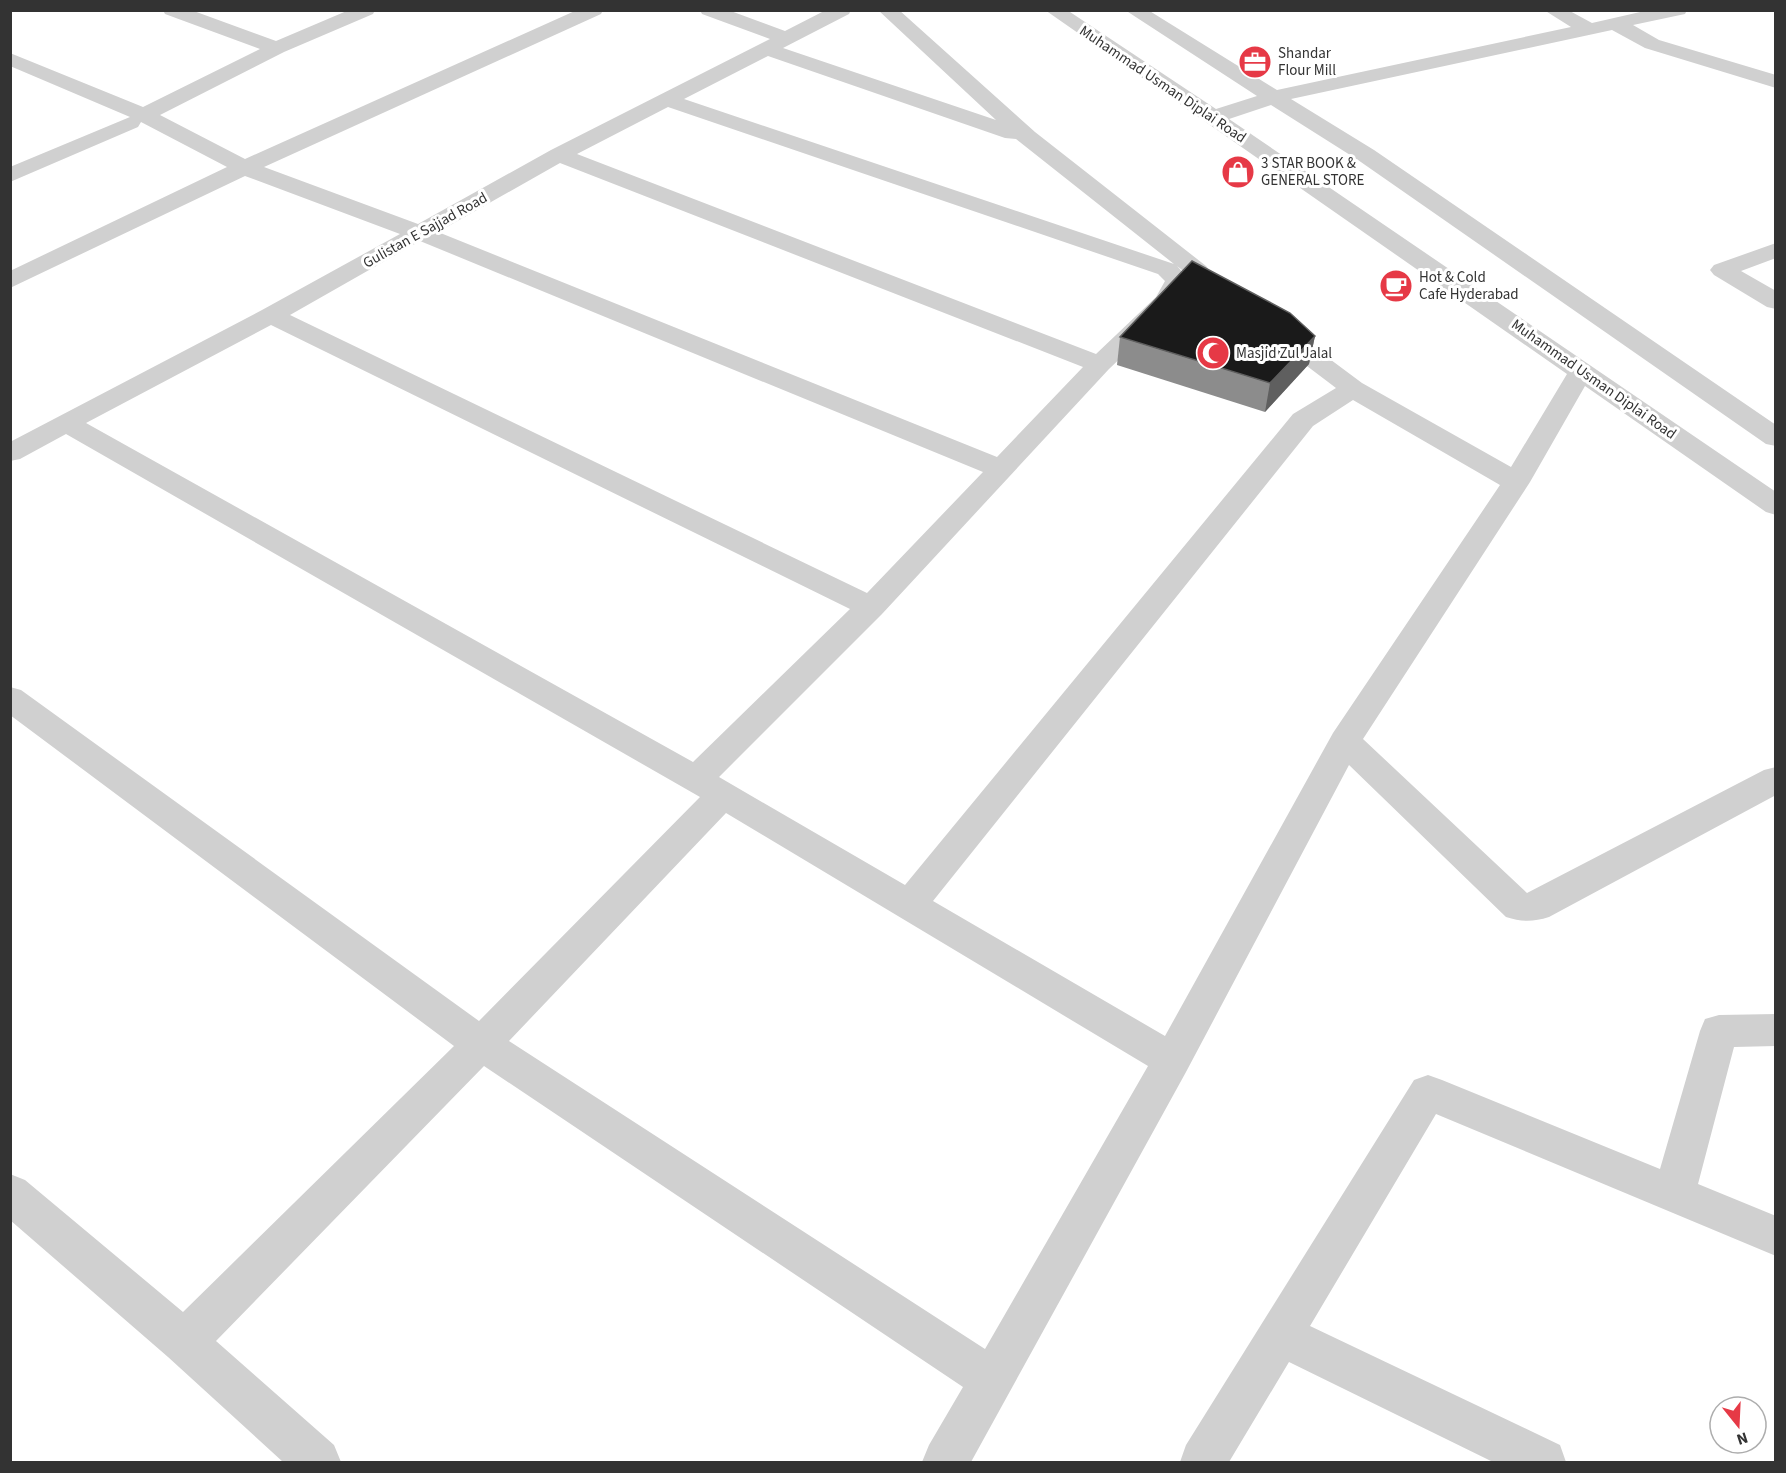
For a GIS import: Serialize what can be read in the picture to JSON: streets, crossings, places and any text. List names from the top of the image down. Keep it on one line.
{"streets":{"street":["Muhammad Usman Diplai Road","Gulistan E Sajjad Road"]},"places":{"office":["Shandar Flour Mill"],"shop":["3 STAR BOOK & GENERAL STORE"],"cafe":["Hot & Cold Cafe Hyderabad"],"mosque":["Masjid Zul Jalal"]},"north":"bottom"}
